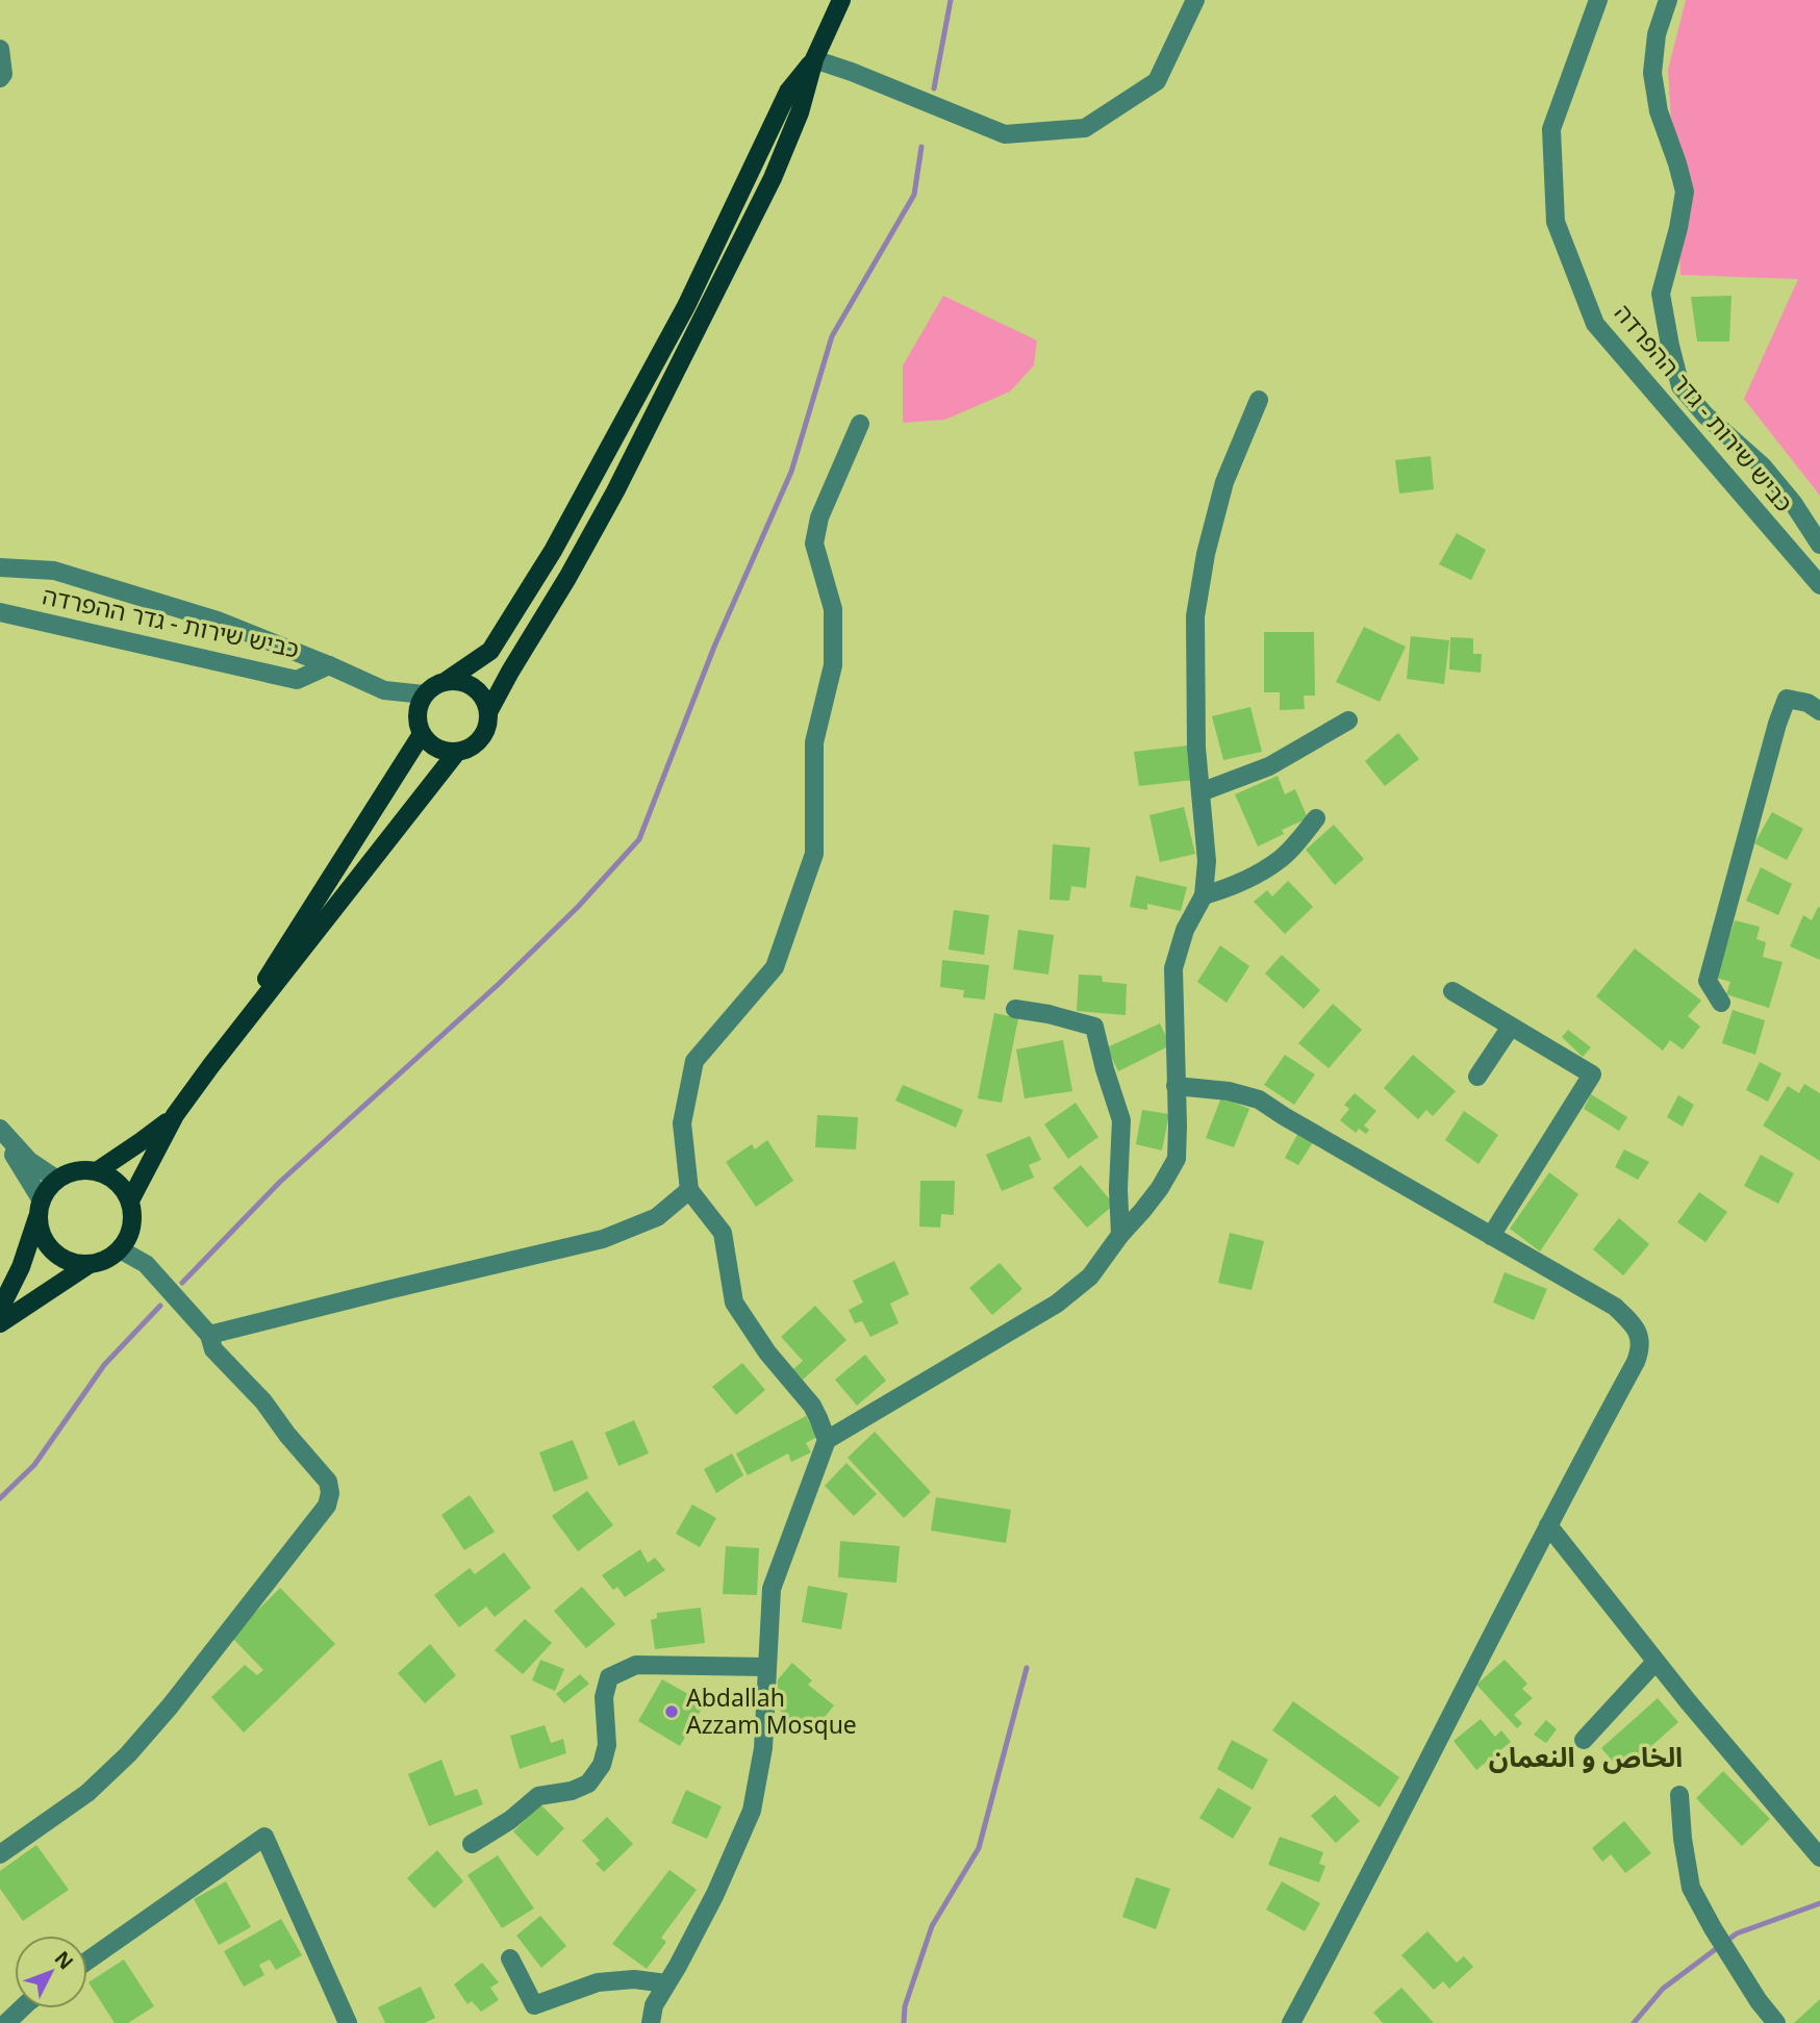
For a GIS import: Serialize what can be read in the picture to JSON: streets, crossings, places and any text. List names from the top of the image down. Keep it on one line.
{"streets":{"street":["כביש שירות - גדר ההפרדה"]},"districts":["الخاص و النعمان"],"places":["Abdallah Azzam Mosque"],"north":"top right"}
